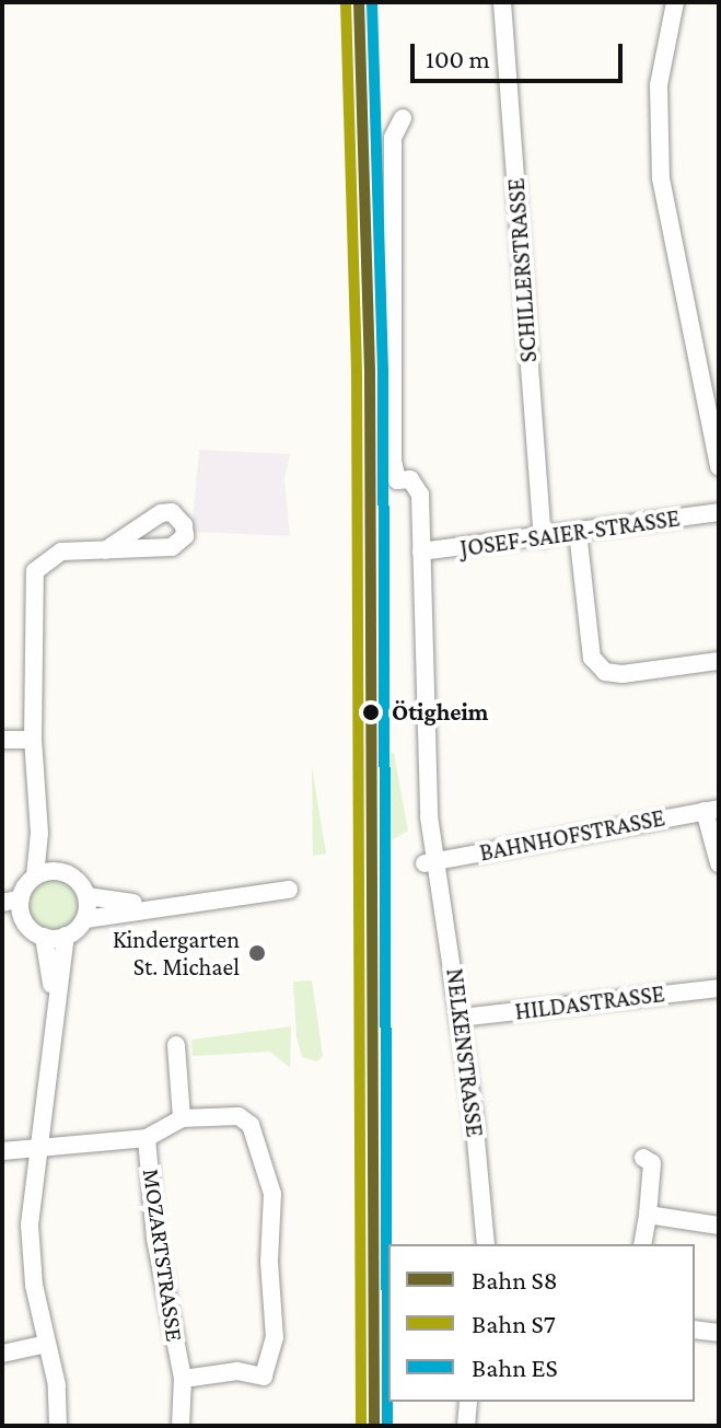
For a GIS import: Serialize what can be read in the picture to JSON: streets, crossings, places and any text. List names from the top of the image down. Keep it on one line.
{"streets":{"street":["SCHILLERSTRASSE","JOSEF-SAIER-STRASSE","BAHNHOFSTRASSE","HILDASTRASSE","NELKENSTRASSE","MOZARTSTRASSE"]},"crossings":[["SCHILLERSTRASSE","JOSEF-SAIER-STRASSE"],["BAHNHOFSTRASSE","NELKENSTRASSE"],["HILDASTRASSE","NELKENSTRASSE"]],"places":["Ötigheim","Kindergarten St. Michael"],"lines":["rail line S8","rail line S7","rail line ES"],"legend":["Bahn S8","Bahn S7","Bahn ES"],"scale_bar":"100 m"}
